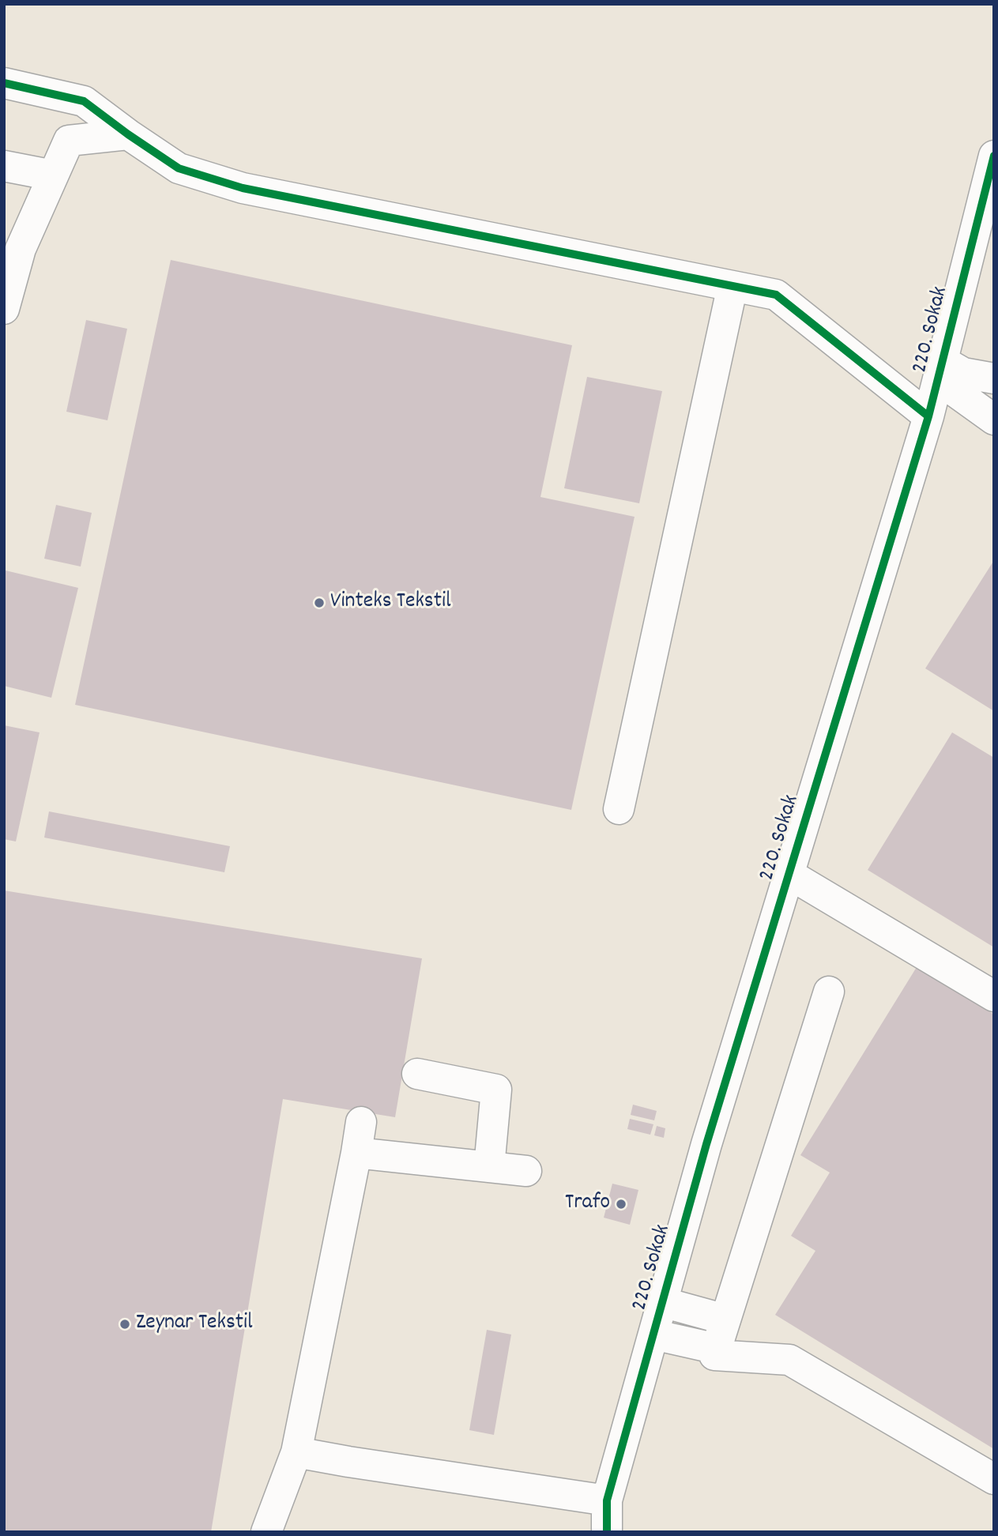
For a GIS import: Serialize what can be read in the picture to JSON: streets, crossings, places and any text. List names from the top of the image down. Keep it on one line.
{"streets":{"street":["220. Sokak"]},"places":["Vinteks Tekstil","Trafo","Zeynar Tekstil"]}
